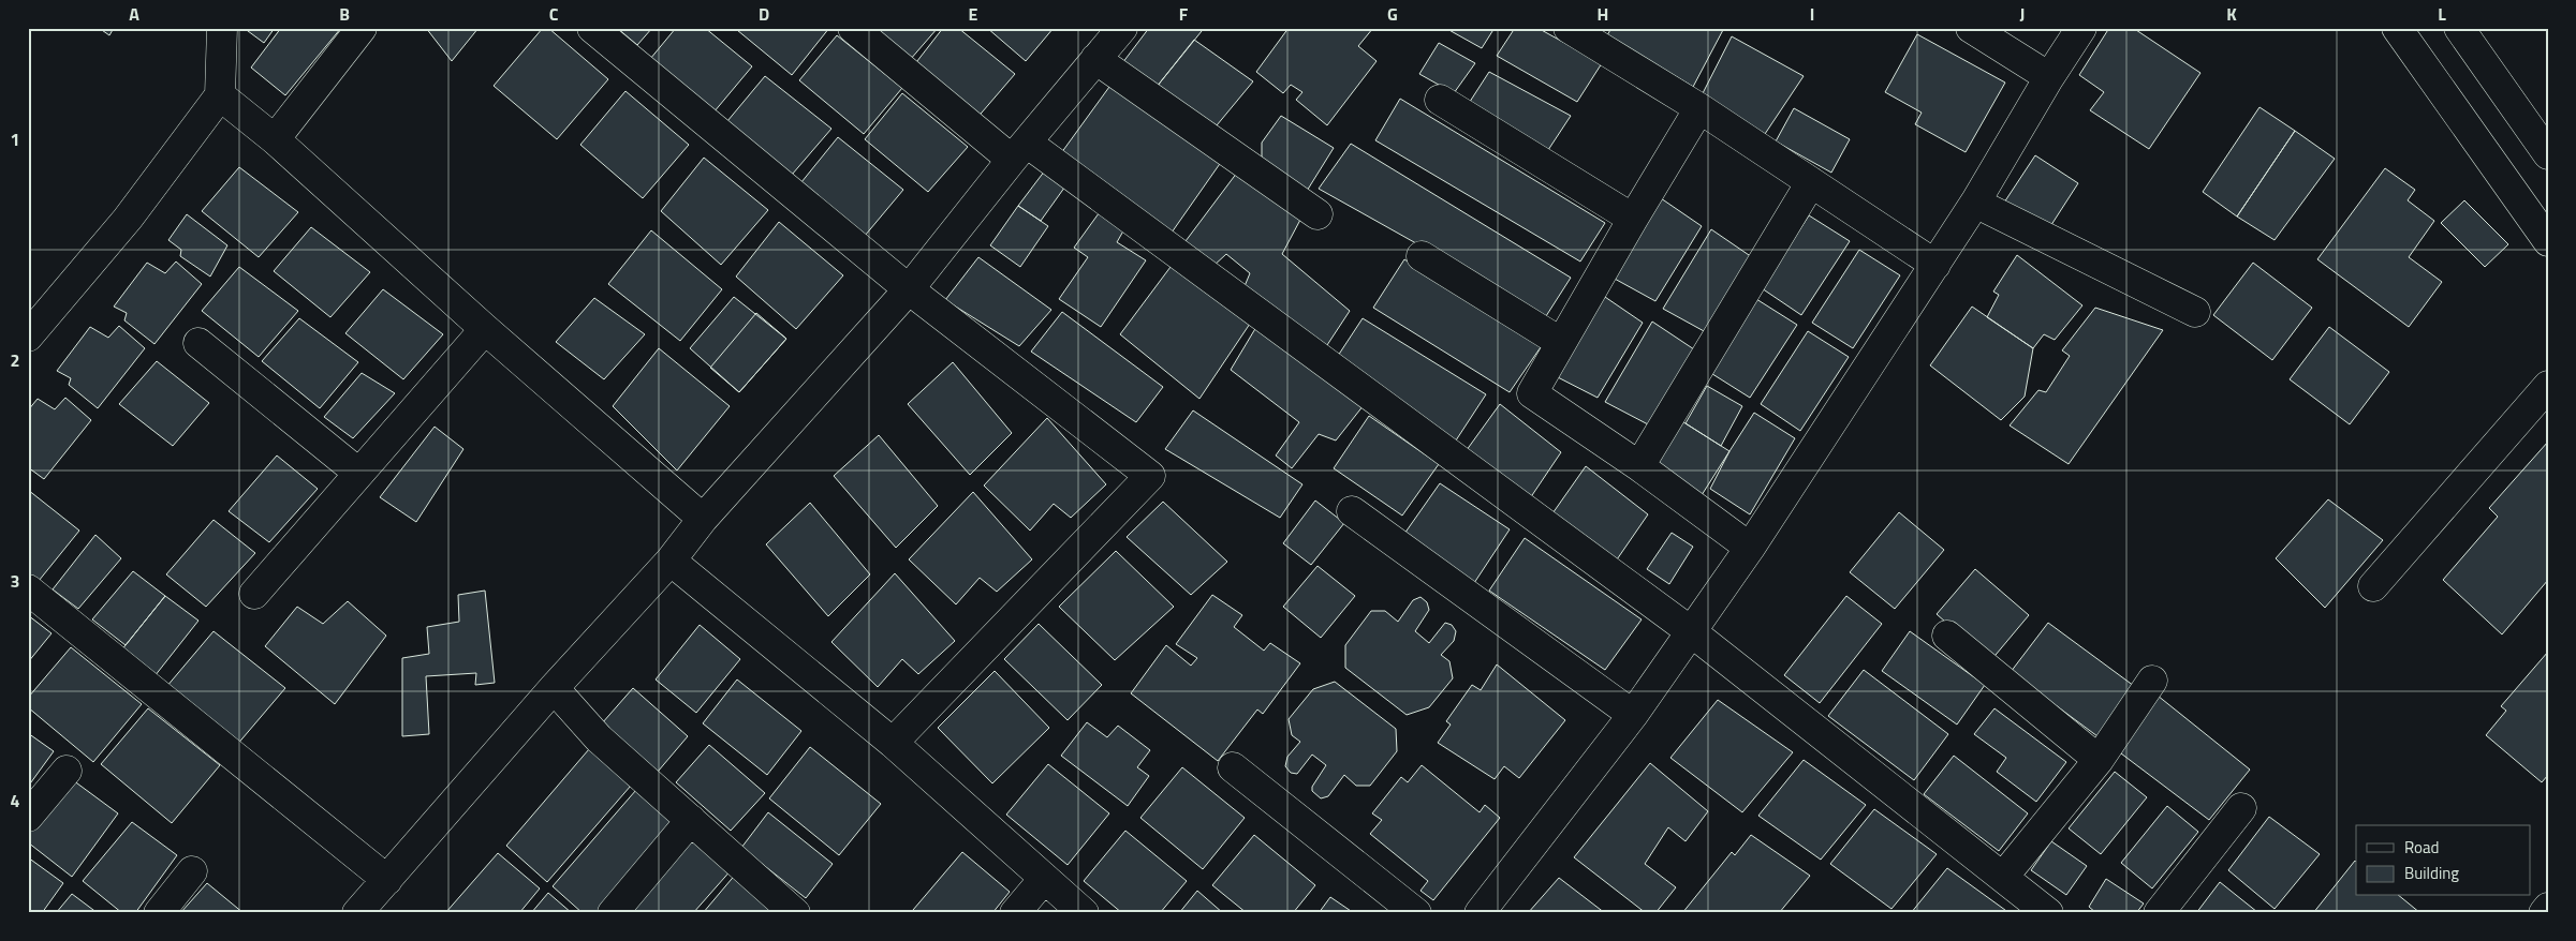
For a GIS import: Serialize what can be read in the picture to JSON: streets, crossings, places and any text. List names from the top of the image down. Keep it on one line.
{"legend":["Road","Building"],"grid":{"columns":["A","B","C","D","E","F","G","H","I","J","K","L"],"rows":["1","2","3","4"]}}
